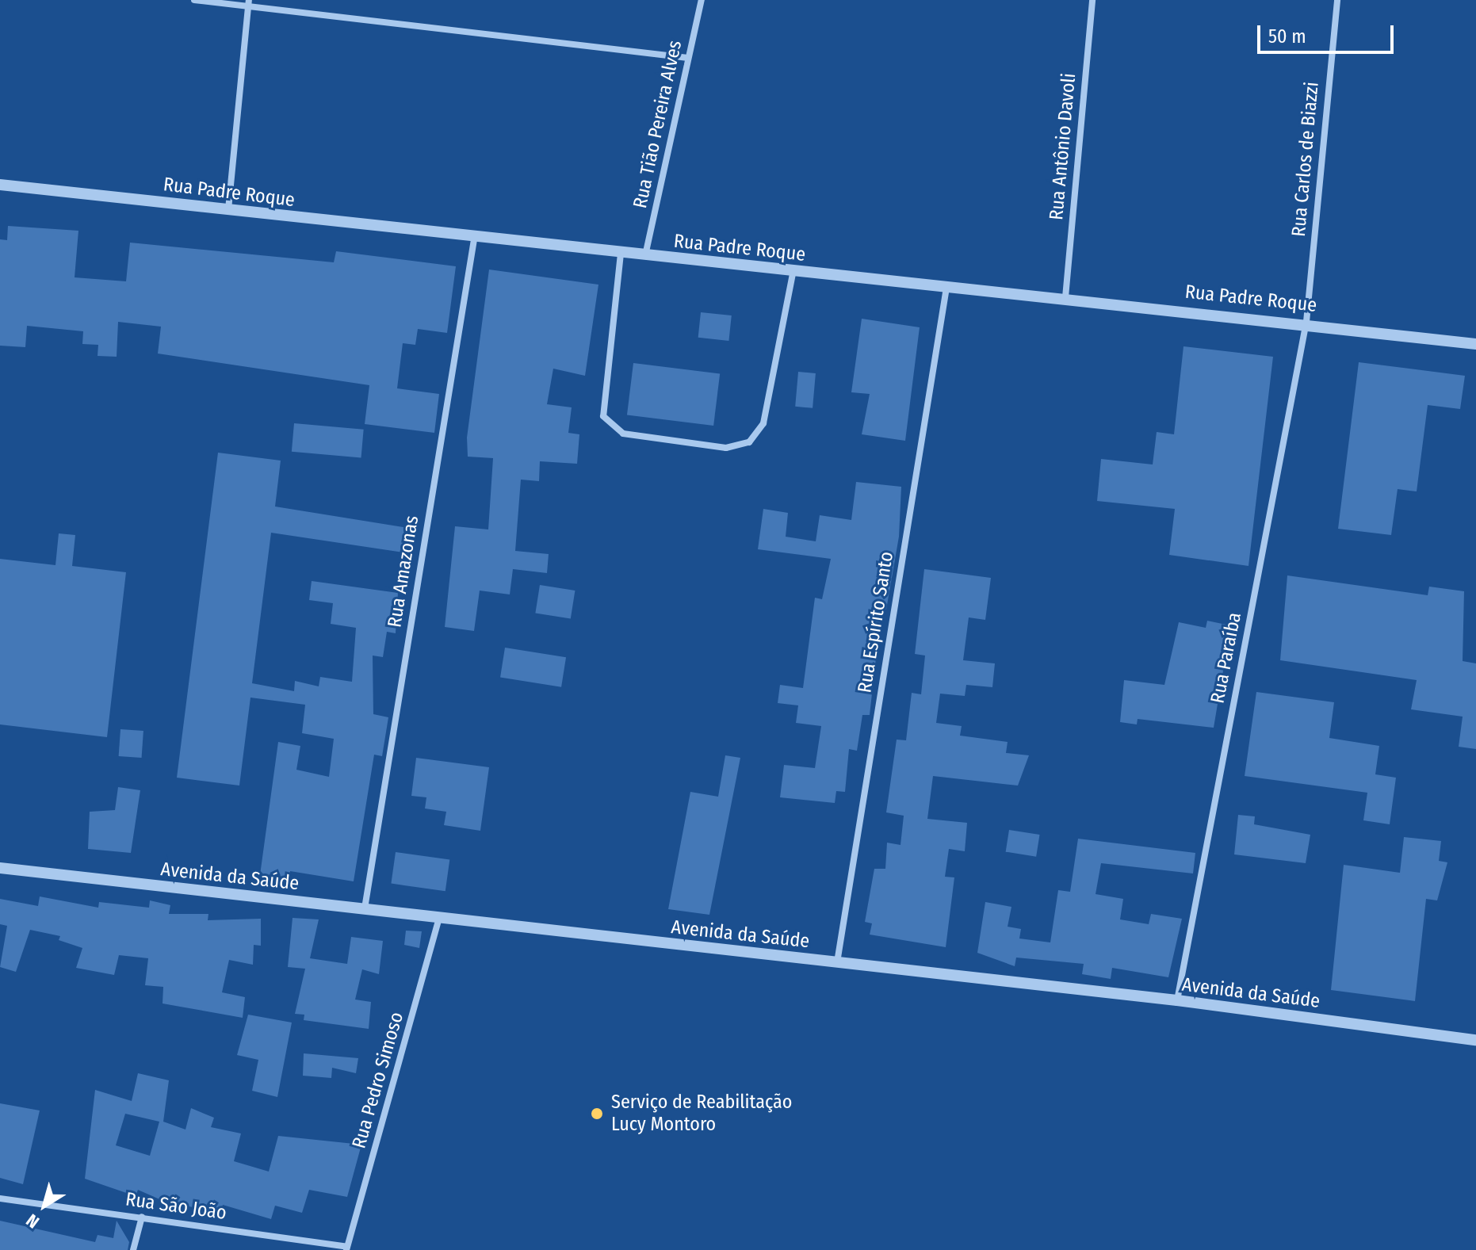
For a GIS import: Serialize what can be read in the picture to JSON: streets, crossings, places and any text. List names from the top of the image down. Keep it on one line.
{"streets":{"street":["Rua Tião Pereira Alves","Rua Antônio Davoli","Rua Carlos de Biazzi","Rua Padre Roque","Rua Amazonas","Rua Espírito Santo","Rua Paraíba","Avenida da Saúde","Rua Pedro Simoso","Rua São João"]},"crossings":[["Rua Tião Pereira Alves","Rua Padre Roque"],["Rua Antônio Davoli","Rua Padre Roque"],["Rua Carlos de Biazzi","Rua Padre Roque"],["Rua Carlos de Biazzi","Rua Paraíba"],["Rua Padre Roque","Rua Amazonas"],["Rua Padre Roque","Rua Espírito Santo"],["Rua Padre Roque","Rua Paraíba"],["Rua Amazonas","Avenida da Saúde"],["Rua Espírito Santo","Avenida da Saúde"],["Rua Paraíba","Avenida da Saúde"],["Avenida da Saúde","Rua Pedro Simoso"],["Rua Pedro Simoso","Rua São João"]],"places":["Serviço de Reabilitação Lucy Montoro"],"scale_bar":"50 m","north":"bottom left"}
